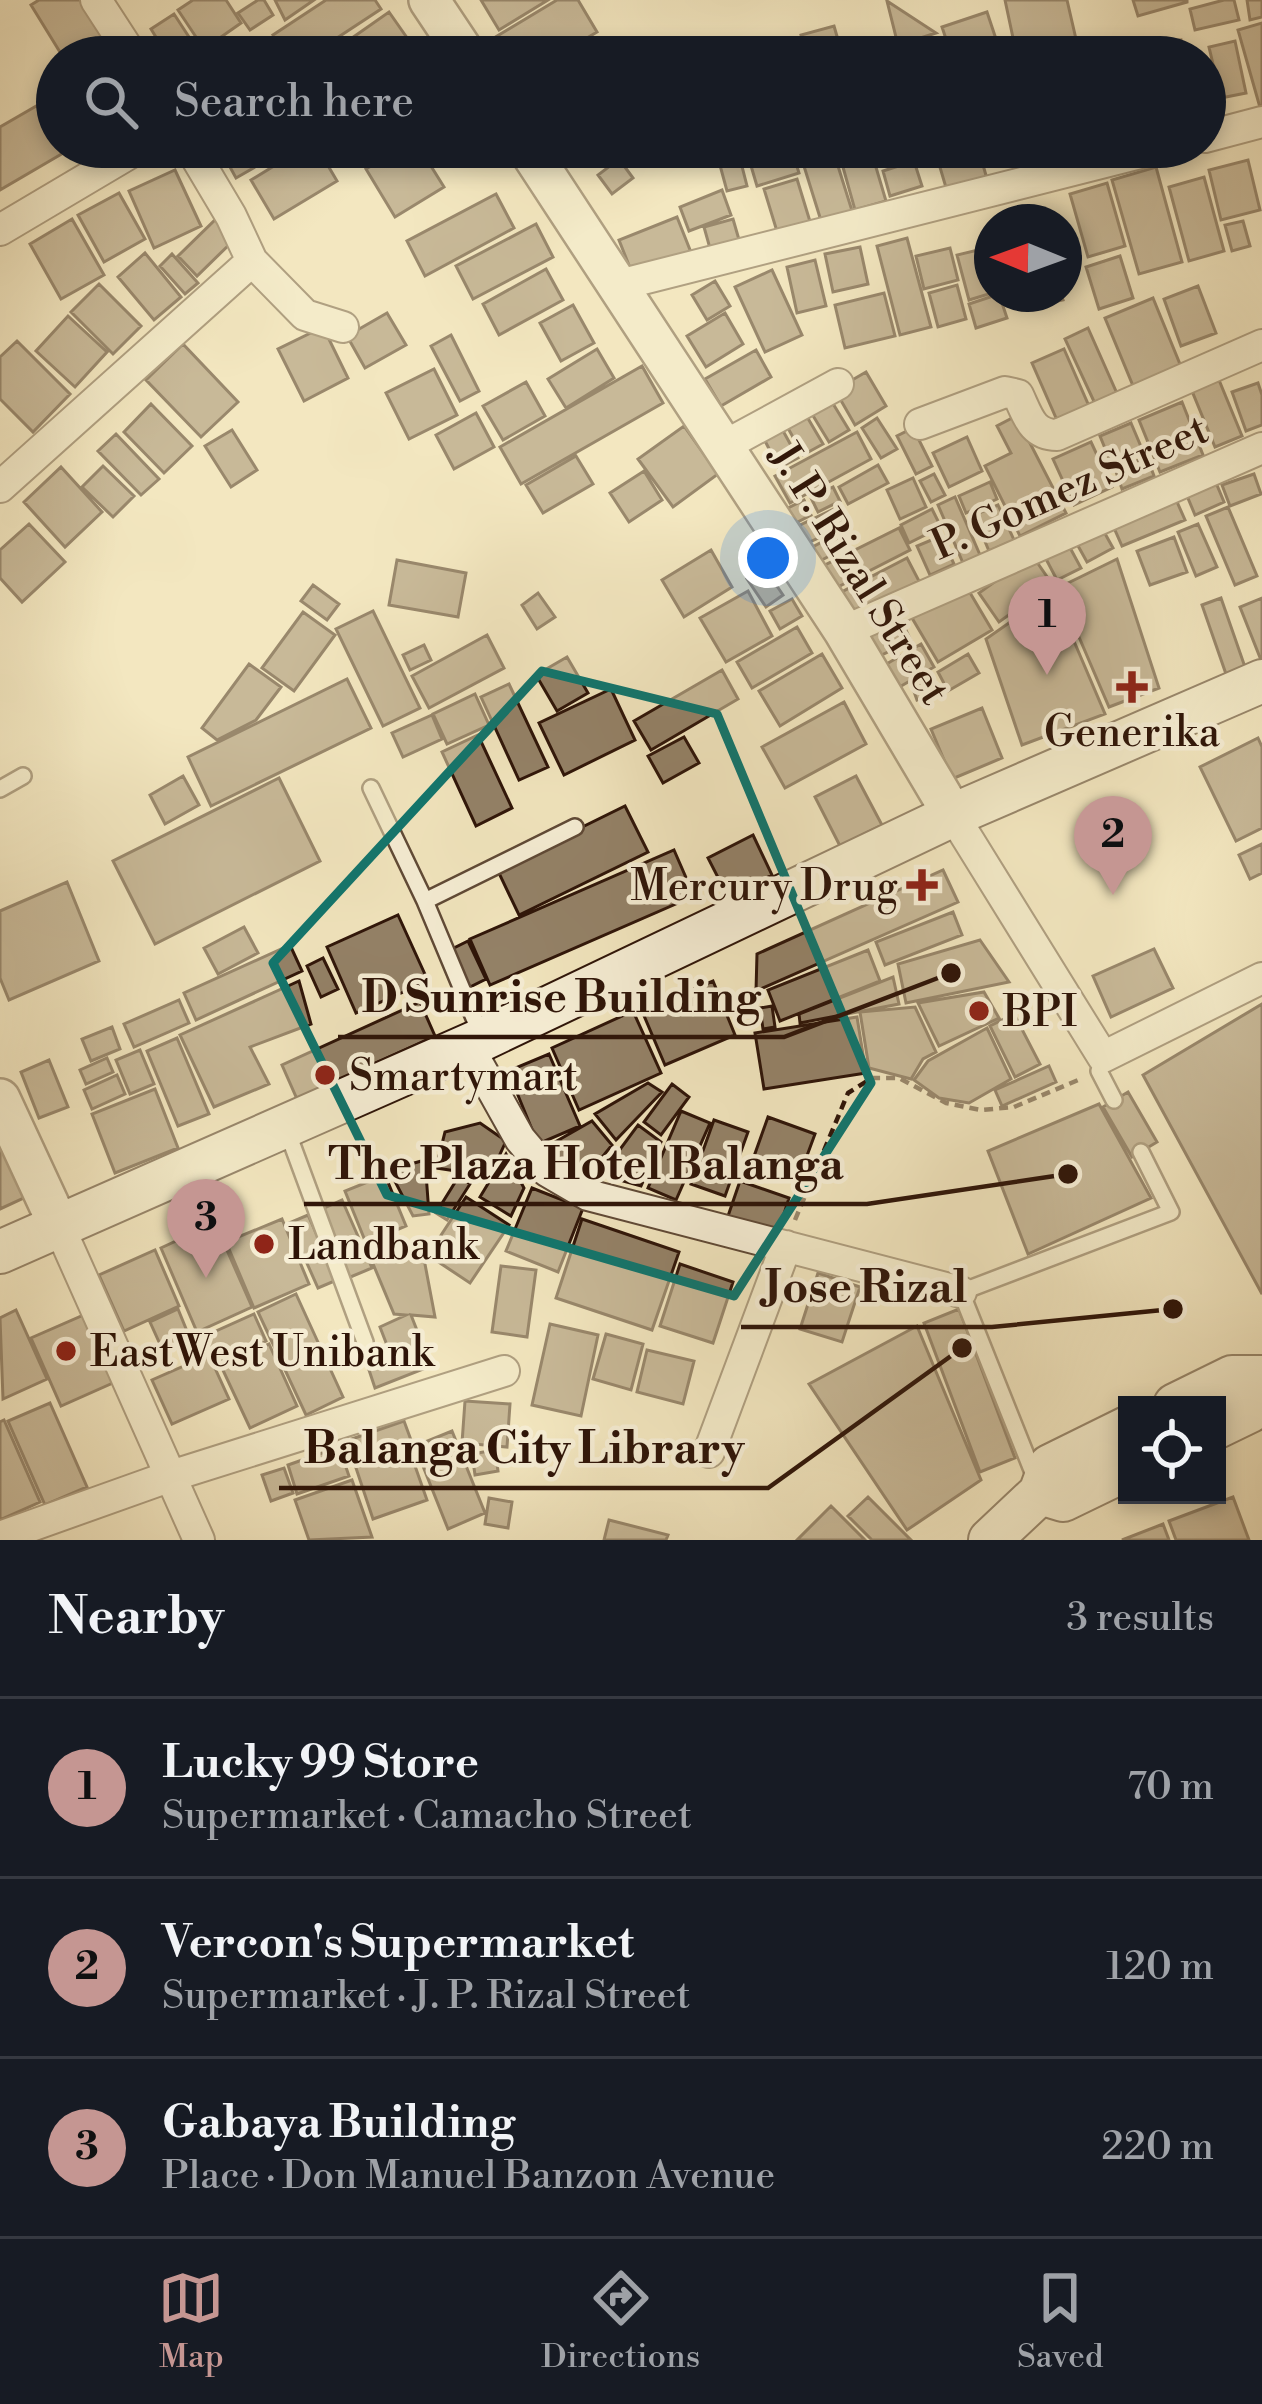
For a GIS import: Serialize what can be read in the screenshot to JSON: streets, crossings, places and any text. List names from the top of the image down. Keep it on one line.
{"streets":{"street":["P. Gomez Street","J. P. Rizal Street"]},"crossings":[["P. Gomez Street","J. P. Rizal Street"]],"places":{"health":["Generika","Mercury Drug"],"other":["D Sunrise Building","BPI","Smartymart","The Plaza Hotel Balanga","Landbank","Jose Rizal","Balanga City Library","EastWest Unibank"]},"north":"left","page":{"search":"Search here","pins":["1","2","3"],"heading":["Nearby","3 results"],"list":[{"mark":"1","name":"Lucky 99 Store","note":"Supermarket · Camacho Street","value":"70 m"},{"mark":"2","name":"Vercon's Supermarket","note":"Supermarket · J. P. Rizal Street","value":"120 m"},{"mark":"3","name":"Gabaya Building","note":"Place · Don Manuel Banzon Avenue","value":"220 m"}],"nav":["Map","Directions","Saved"]}}
